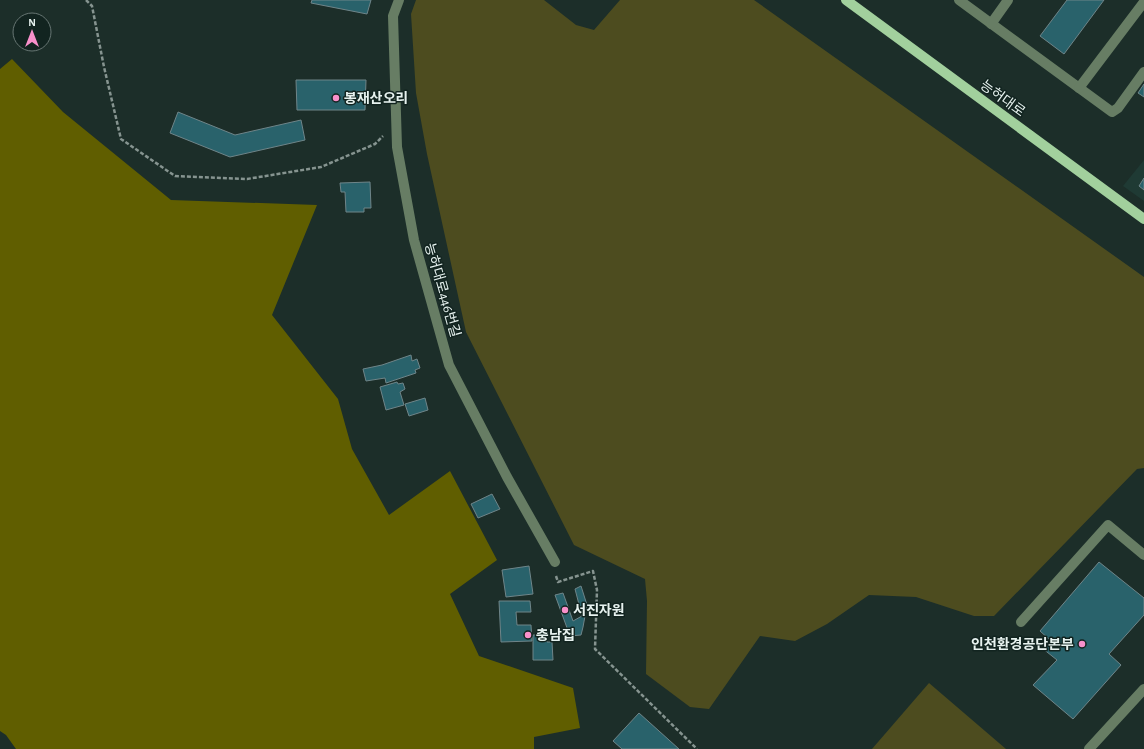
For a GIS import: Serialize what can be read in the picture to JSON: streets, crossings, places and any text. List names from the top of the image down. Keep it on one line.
{"streets":{"main road":["능허대로"],"street":["능허대로446번길"]},"places":["봉재산오리","서진자원","충남집","인천환경공단본부"],"north":"top"}
